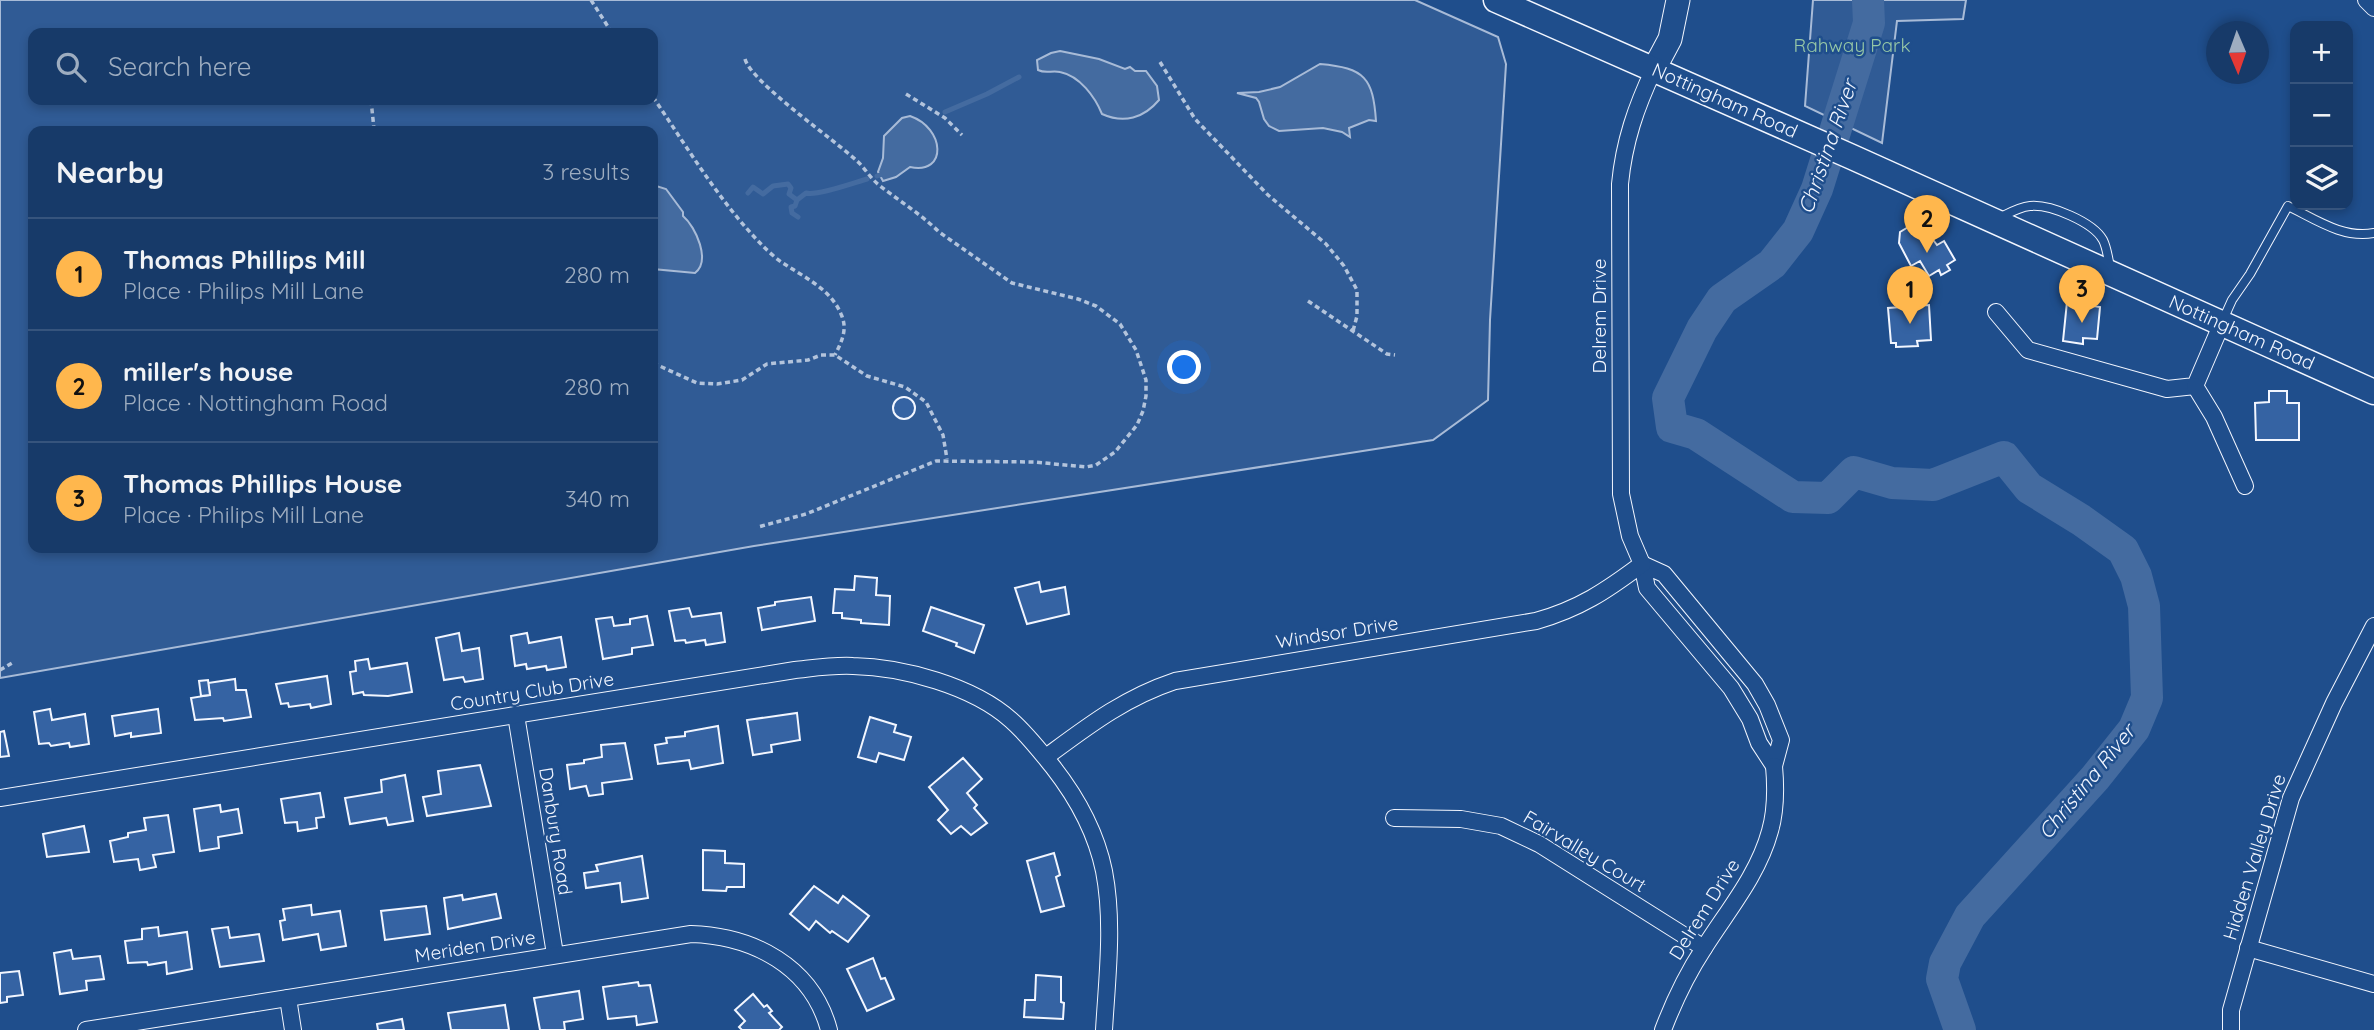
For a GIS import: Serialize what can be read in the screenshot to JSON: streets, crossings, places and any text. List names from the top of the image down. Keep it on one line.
{"streets":{"main road":["Nottingham Road"],"street":["Delrem Drive","Windsor Drive","Country Club Drive","Danbury Road","Fairvalley Court","Hidden Valley Drive","Meriden Drive"]},"crossings":[["Nottingham Road","Delrem Drive"],["Delrem Drive","Windsor Drive"],["Delrem Drive","Fairvalley Court"],["Windsor Drive","Country Club Drive"],["Country Club Drive","Danbury Road"],["Danbury Road","Meriden Drive"]],"water":["Christina River"],"parks":["Rahway Park"],"north":"bottom","page":{"map_buttons":["+","−"],"search":"Search here","heading":["Nearby","3 results"],"pins":["2","3","1"],"list":[{"mark":"1","name":"Thomas Phillips Mill","note":"Place · Philips Mill Lane","value":"280 m"},{"mark":"2","name":"miller's house","note":"Place · Nottingham Road","value":"280 m"},{"mark":"3","name":"Thomas Phillips House","note":"Place · Philips Mill Lane","value":"340 m"}]}}
